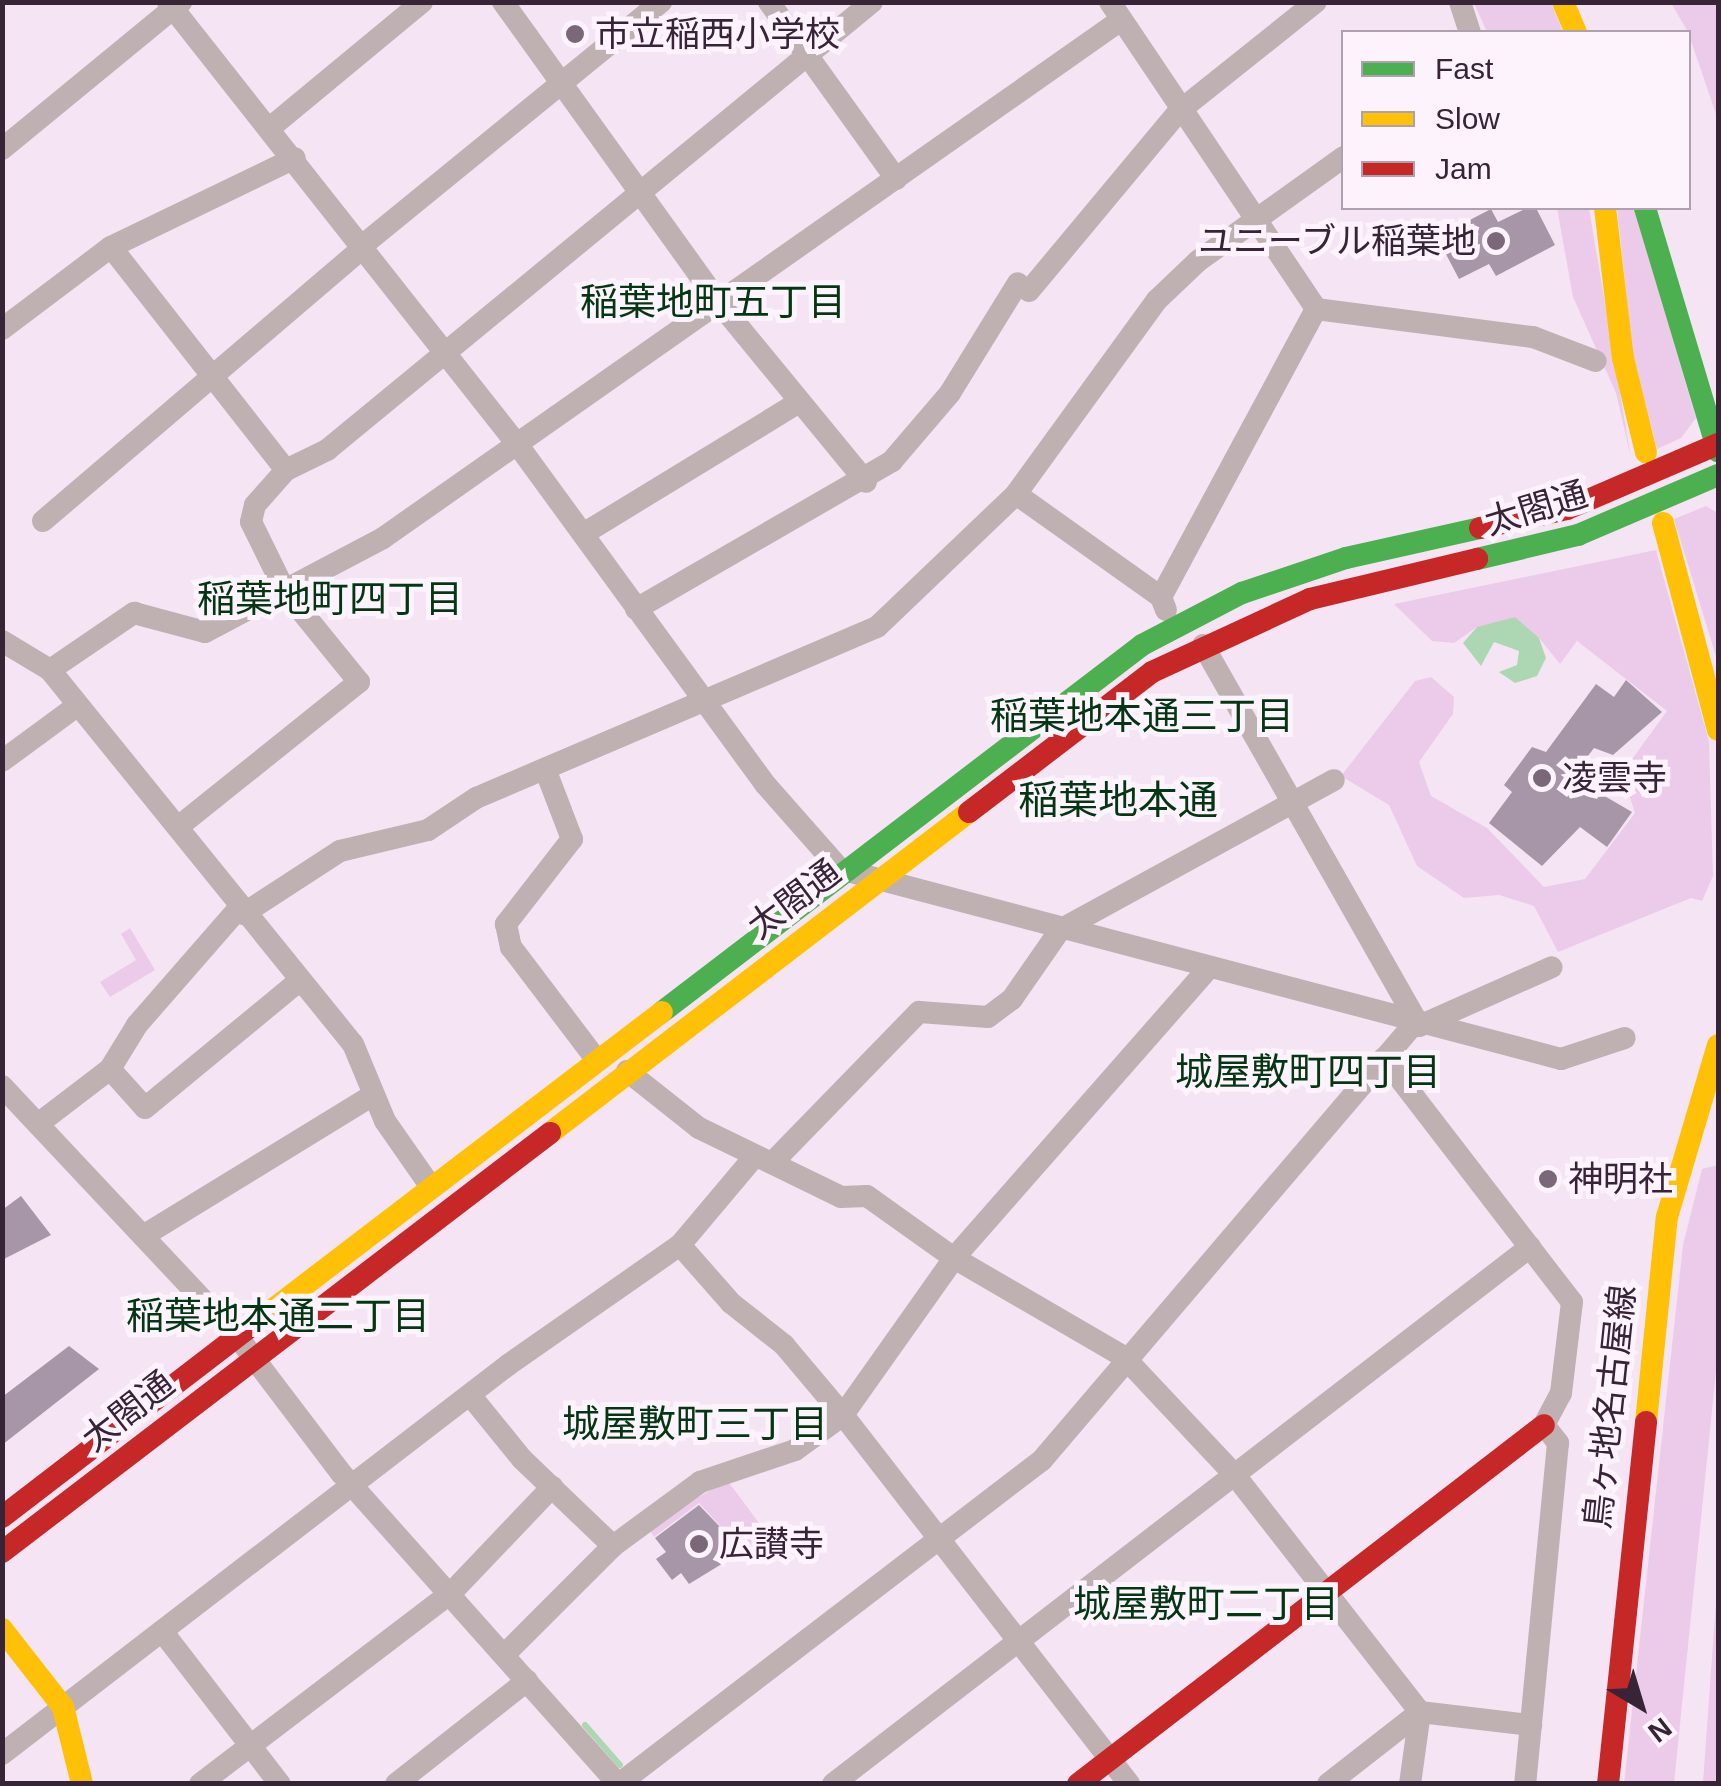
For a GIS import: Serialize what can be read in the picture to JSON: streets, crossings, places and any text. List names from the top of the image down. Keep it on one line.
{"streets":{"main road":["太閤通","鳥ヶ地名古屋線"]},"districts":["稲葉地町五丁目","稲葉地町四丁目","稲葉地本通三丁目","稲葉地本通","城屋敷町四丁目","稲葉地本通二丁目","城屋敷町三丁目","城屋敷町二丁目"],"places":["市立稲西小学校","ユニーブル稲葉地","凌雲寺","神明社","広讃寺"],"legend":["Fast","Slow","Jam"],"north":"bottom right"}
